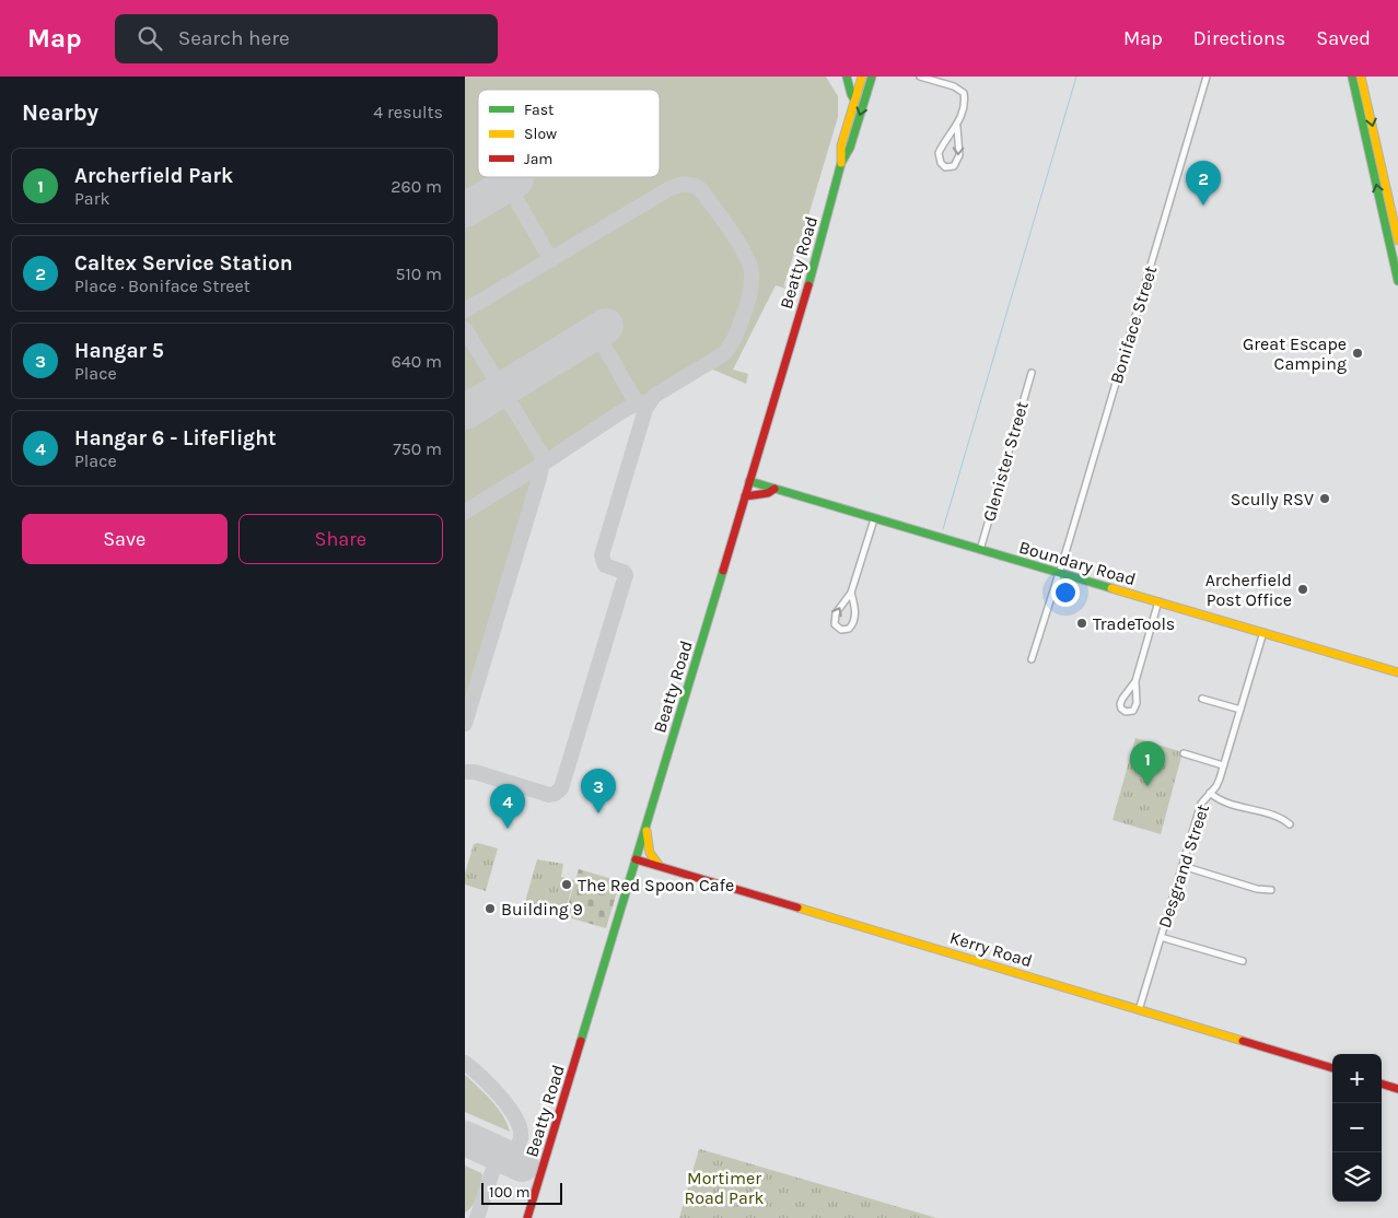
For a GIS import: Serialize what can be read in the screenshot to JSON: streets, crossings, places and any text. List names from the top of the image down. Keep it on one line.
{"streets":{"main road":["Beatty Road","Boundary Road","Kerry Road"],"street":["Boniface Street","Glenister Street","Desgrand Street"]},"crossings":[["Beatty Road","Boundary Road"],["Beatty Road","Kerry Road"],["Boniface Street","Boundary Road"],["Glenister Street","Boundary Road"],["Boundary Road","Desgrand Street"],["Desgrand Street","Kerry Road"]],"parks":["Mortimer Road Park"],"places":["Great Escape Camping","Scully RSV","Archerfield Post Office","TradeTools","The Red Spoon Cafe","Building 9"],"legend":["Fast","Slow","Jam"],"scale_bar":"100 m","page":{"header":"Map","search":"Search here","nav":["Map","Directions","Saved"],"heading":["Nearby","4 results"],"list":[{"mark":"1","name":"Archerfield Park","note":"Park","value":"260 m"},{"mark":"2","name":"Caltex Service Station","note":"Place · Boniface Street","value":"510 m"},{"mark":"3","name":"Hangar 5","note":"Place","value":"640 m"},{"mark":"4","name":"Hangar 6 - LifeFlight","note":"Place","value":"750 m"}],"pins":["2","1","3","4"],"buttons":["Save","Share"],"map_buttons":["+","−"],"scale":"100 m"}}
